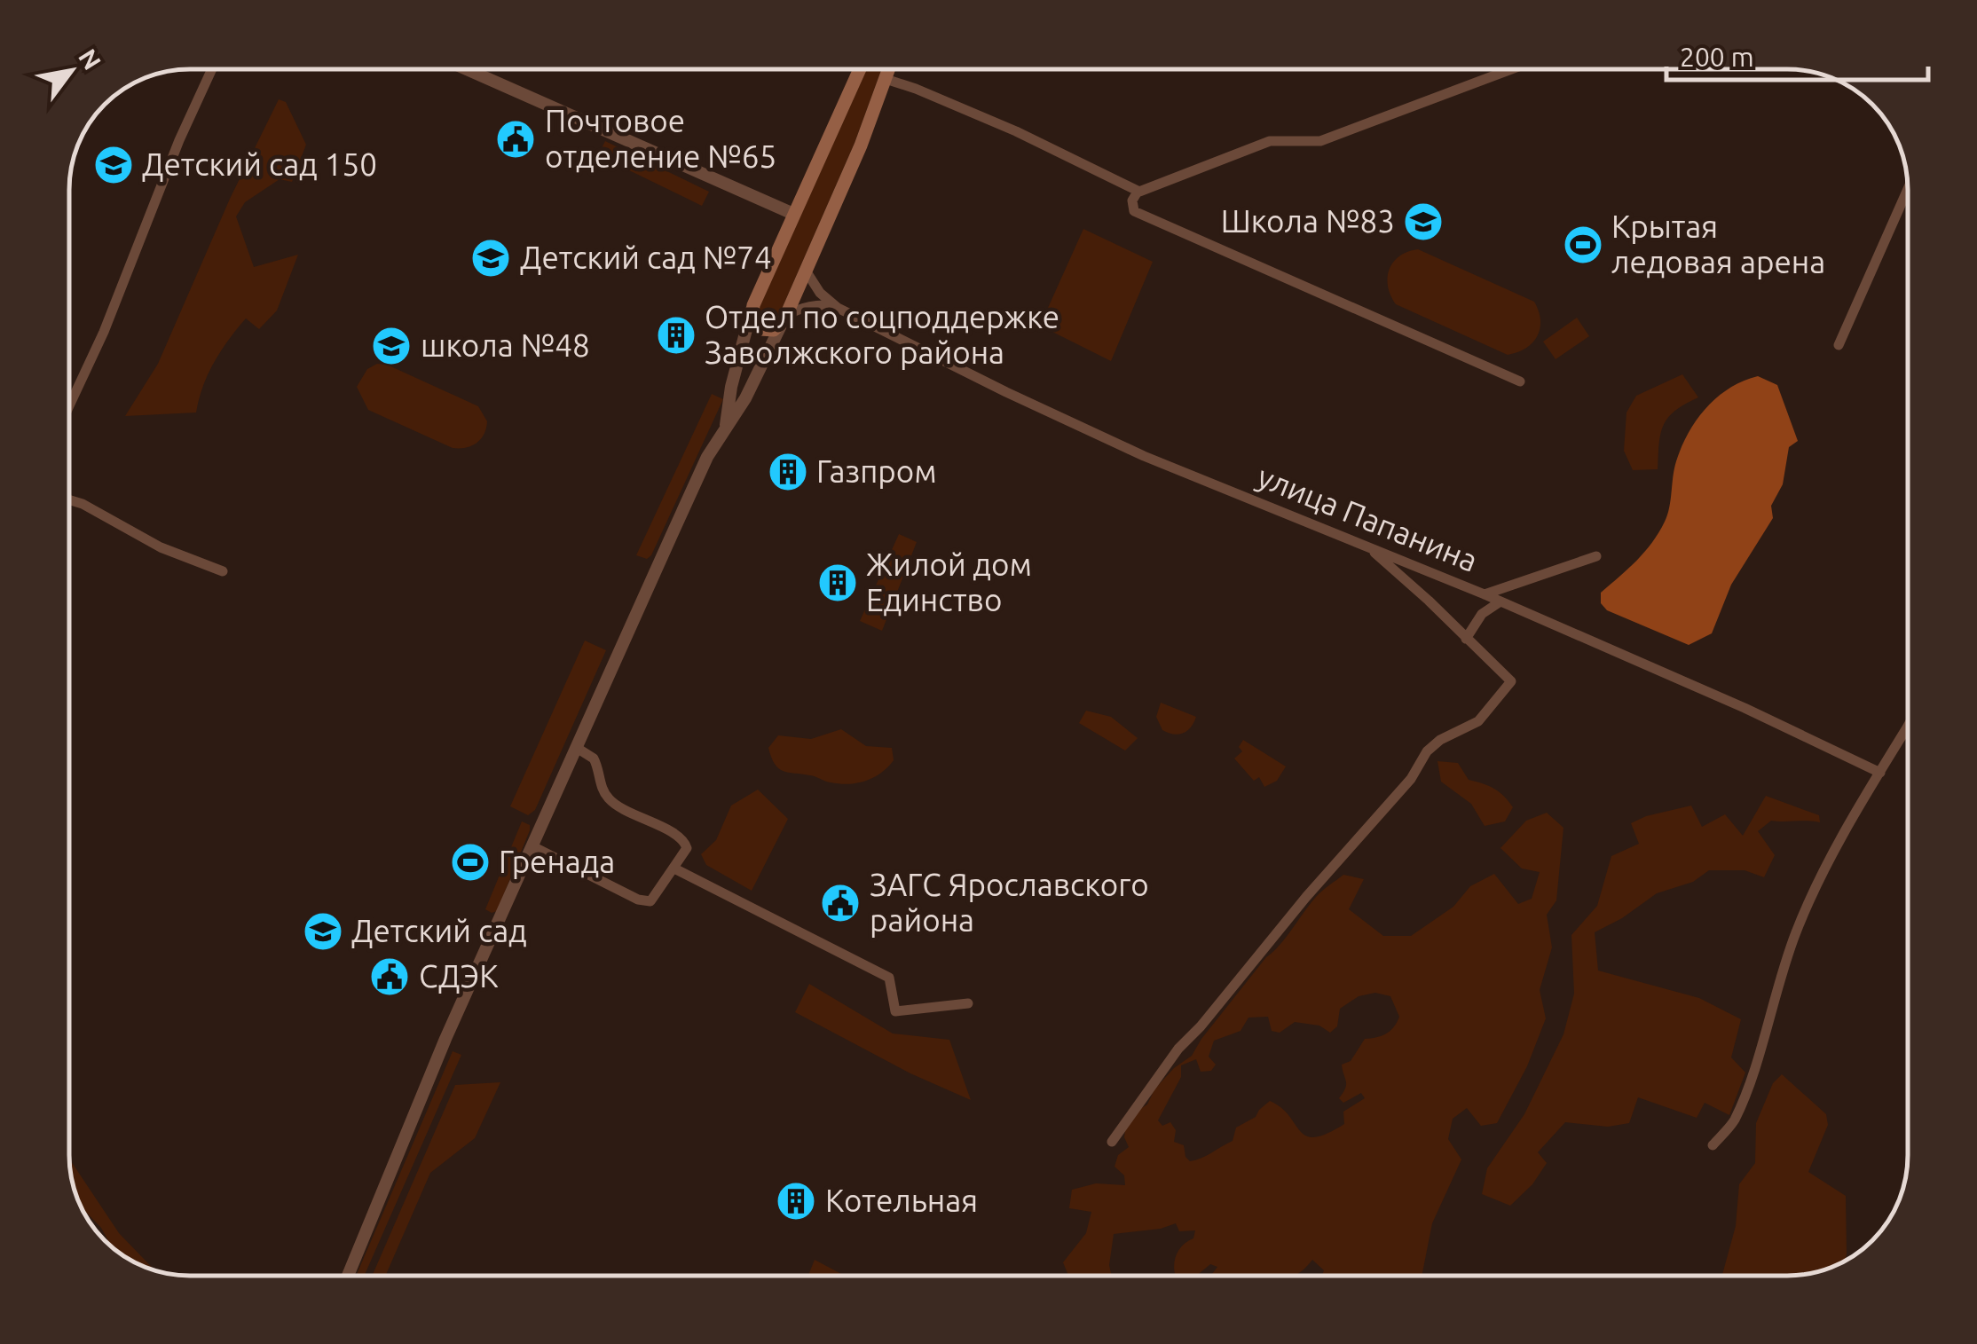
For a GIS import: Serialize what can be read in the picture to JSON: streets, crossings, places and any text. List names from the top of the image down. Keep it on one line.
{"streets":{"street":["улица Папанина"]},"places":{"public building":["Почтовое отделение №65","ЗАГС Ярославского района","СДЭК"],"school or university":["Детский сад 150","Школа №83","Детский сад №74","школа №48","Детский сад"],"sports":["Крытая ледовая арена","Гренада"],"building":["Отдел по соцподдержке Заволжского района","Газпром","Жилой дом Единство","Котельная"]},"scale_bar":"200 m","north":"top right"}
